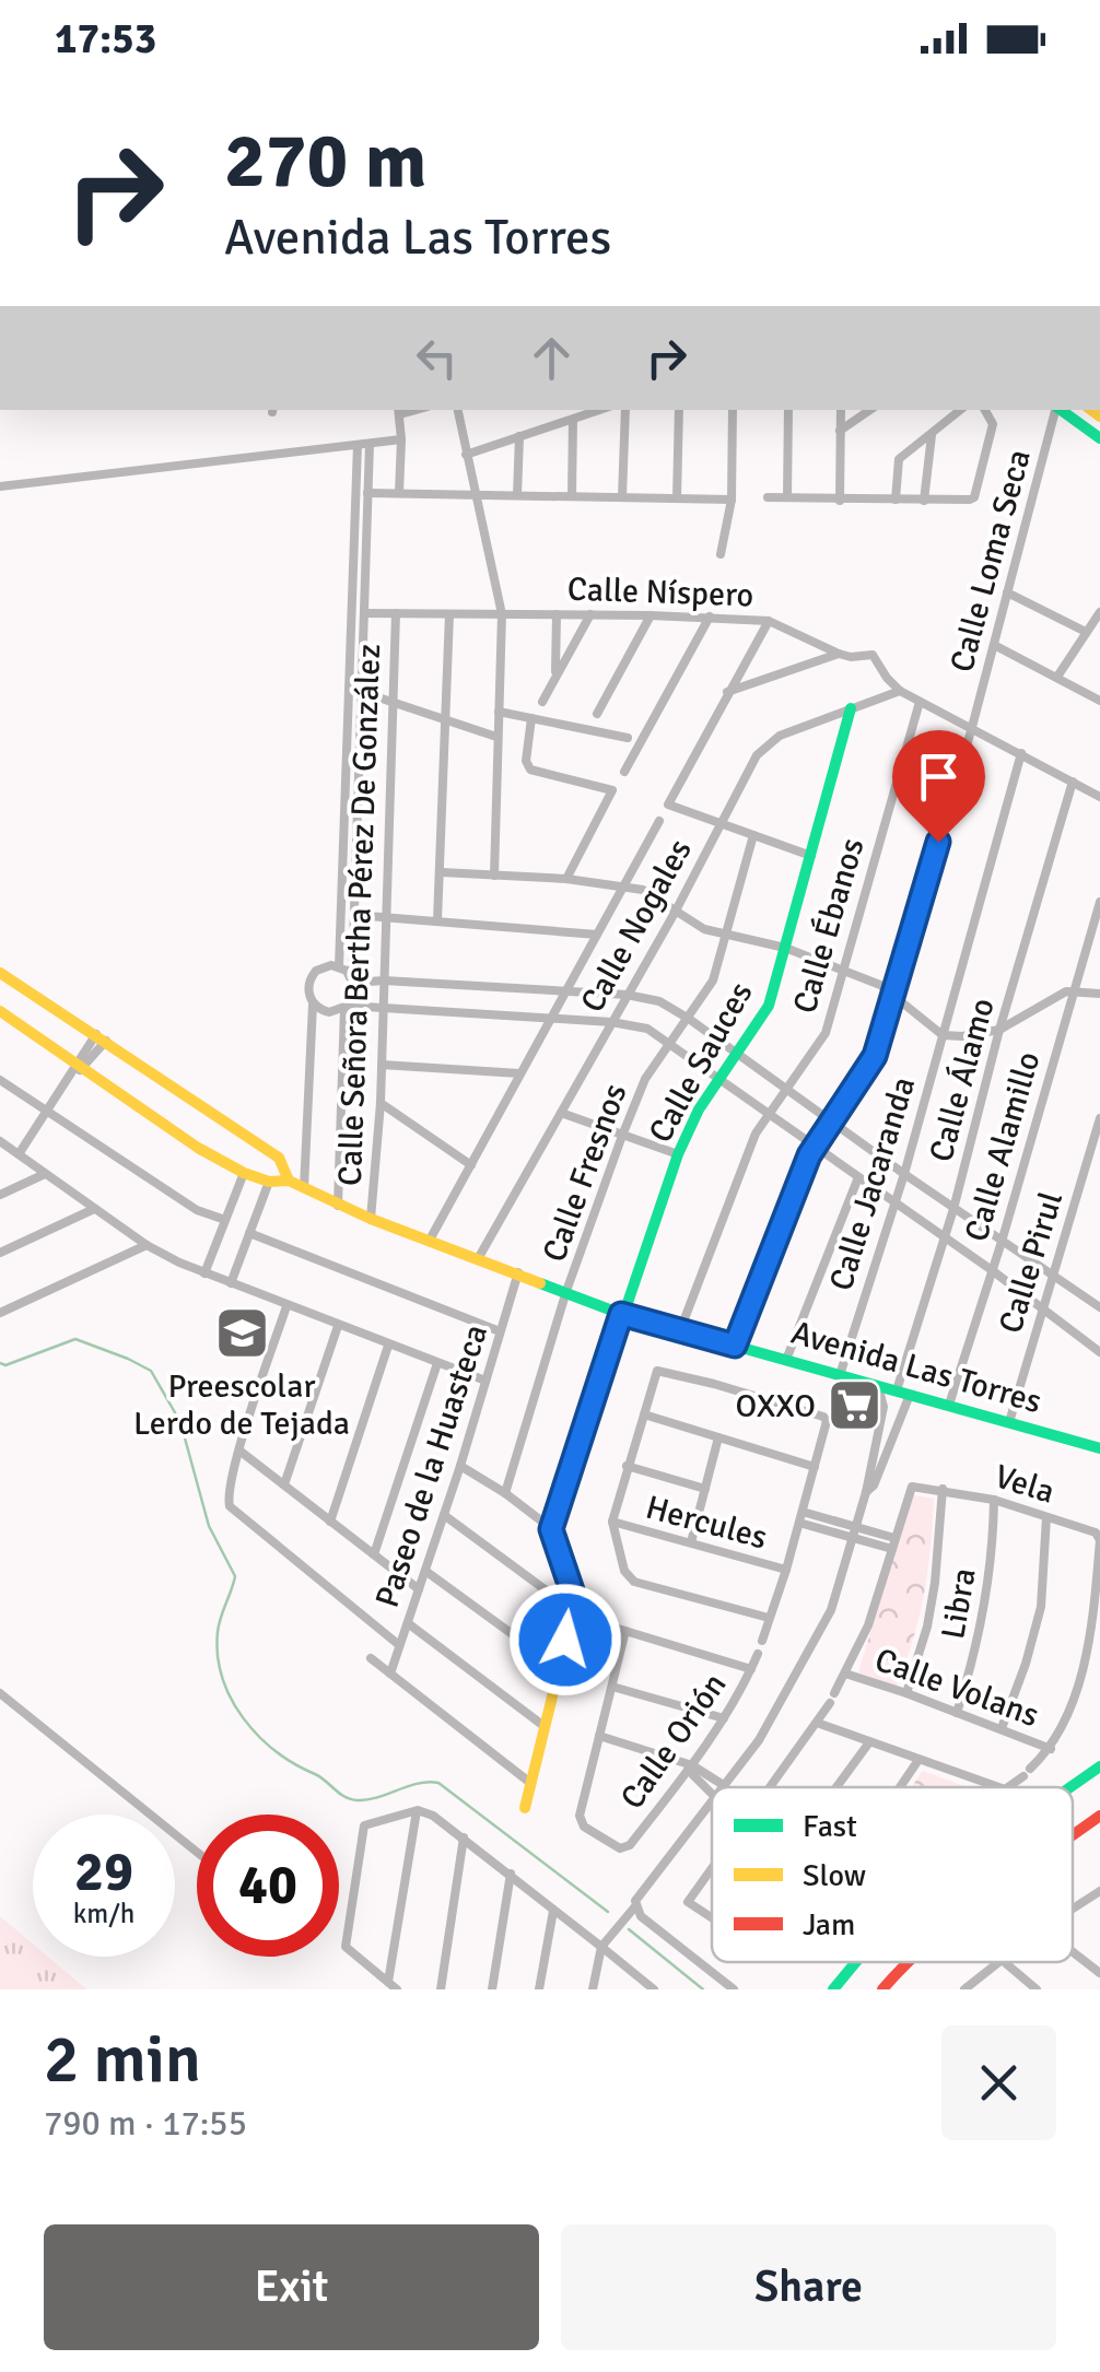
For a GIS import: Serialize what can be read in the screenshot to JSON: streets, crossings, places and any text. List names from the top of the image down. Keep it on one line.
{"streets":{"street":["Calle Loma Seca","Calle Níspero","Calle Señora Bertha Pérez De González","Calle Nogales","Calle Ébanos","Calle Sauces","Calle Álamo","Calle Alamillo","Calle Fresnos","Calle Jacaranda","Calle Pirul","Avenida Las Torres","Paseo de la Huasteca","Vela","Hercules","Libra","Calle Volans","Calle Orión"]},"crossings":[["Calle Loma Seca","Calle Níspero"],["Calle Loma Seca","Avenida Las Torres"],["Calle Níspero","Calle Señora Bertha Pérez De González"],["Calle Níspero","Calle Nogales"],["Calle Níspero","Calle Ébanos"],["Calle Níspero","Calle Álamo"],["Calle Níspero","Calle Jacaranda"],["Calle Señora Bertha Pérez De González","Avenida Las Torres"],["Calle Nogales","Calle Sauces"],["Calle Nogales","Avenida Las Torres"],["Calle Ébanos","Avenida Las Torres"],["Calle Sauces","Avenida Las Torres"],["Calle Álamo","Avenida Las Torres"],["Calle Alamillo","Avenida Las Torres"],["Calle Fresnos","Avenida Las Torres"],["Calle Jacaranda","Avenida Las Torres"],["Calle Pirul","Avenida Las Torres"],["Avenida Las Torres","Paseo de la Huasteca"],["Vela","Libra"],["Vela","Calle Volans"],["Libra","Calle Volans"]],"places":{"school or university":["Preescolar Lerdo de Tejada"],"supermarket":["OXXO"]},"legend":["Fast","Slow","Jam"],"page":{"status":"17:53","turn":["270 m","Avenida Las Torres"],"speed":"29 km/h","limit":"40","heading":["2 min","790 m · 17:55"],"buttons":["Exit","Share"]}}
